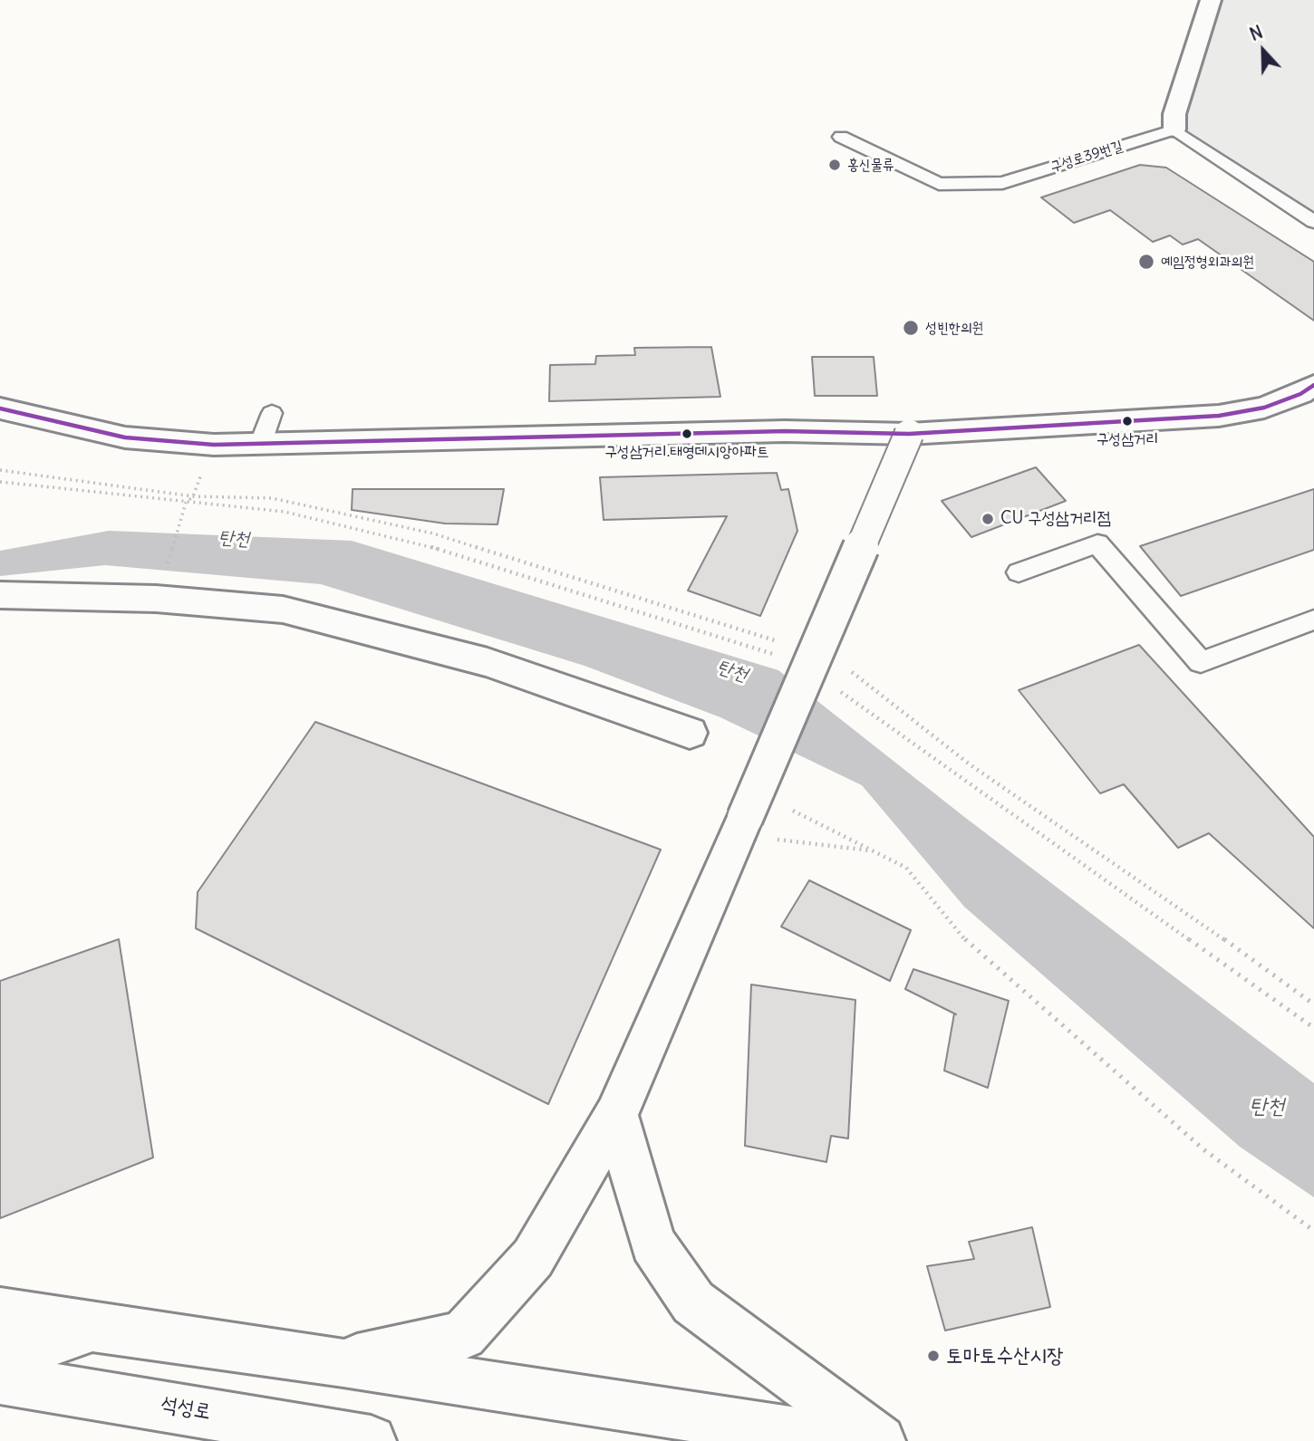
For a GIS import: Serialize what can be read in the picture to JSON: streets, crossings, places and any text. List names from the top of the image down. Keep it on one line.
{"streets":{"main road":["석성로"],"lane":["구성로39번길"]},"water":["탄천"],"places":["홍신물류","예임정형외과의원","성빈한의원","구성삼거리","구성삼거리.태영데시앙아파트","CU 구성삼거리점","토마토수산시장"],"north":"top"}
